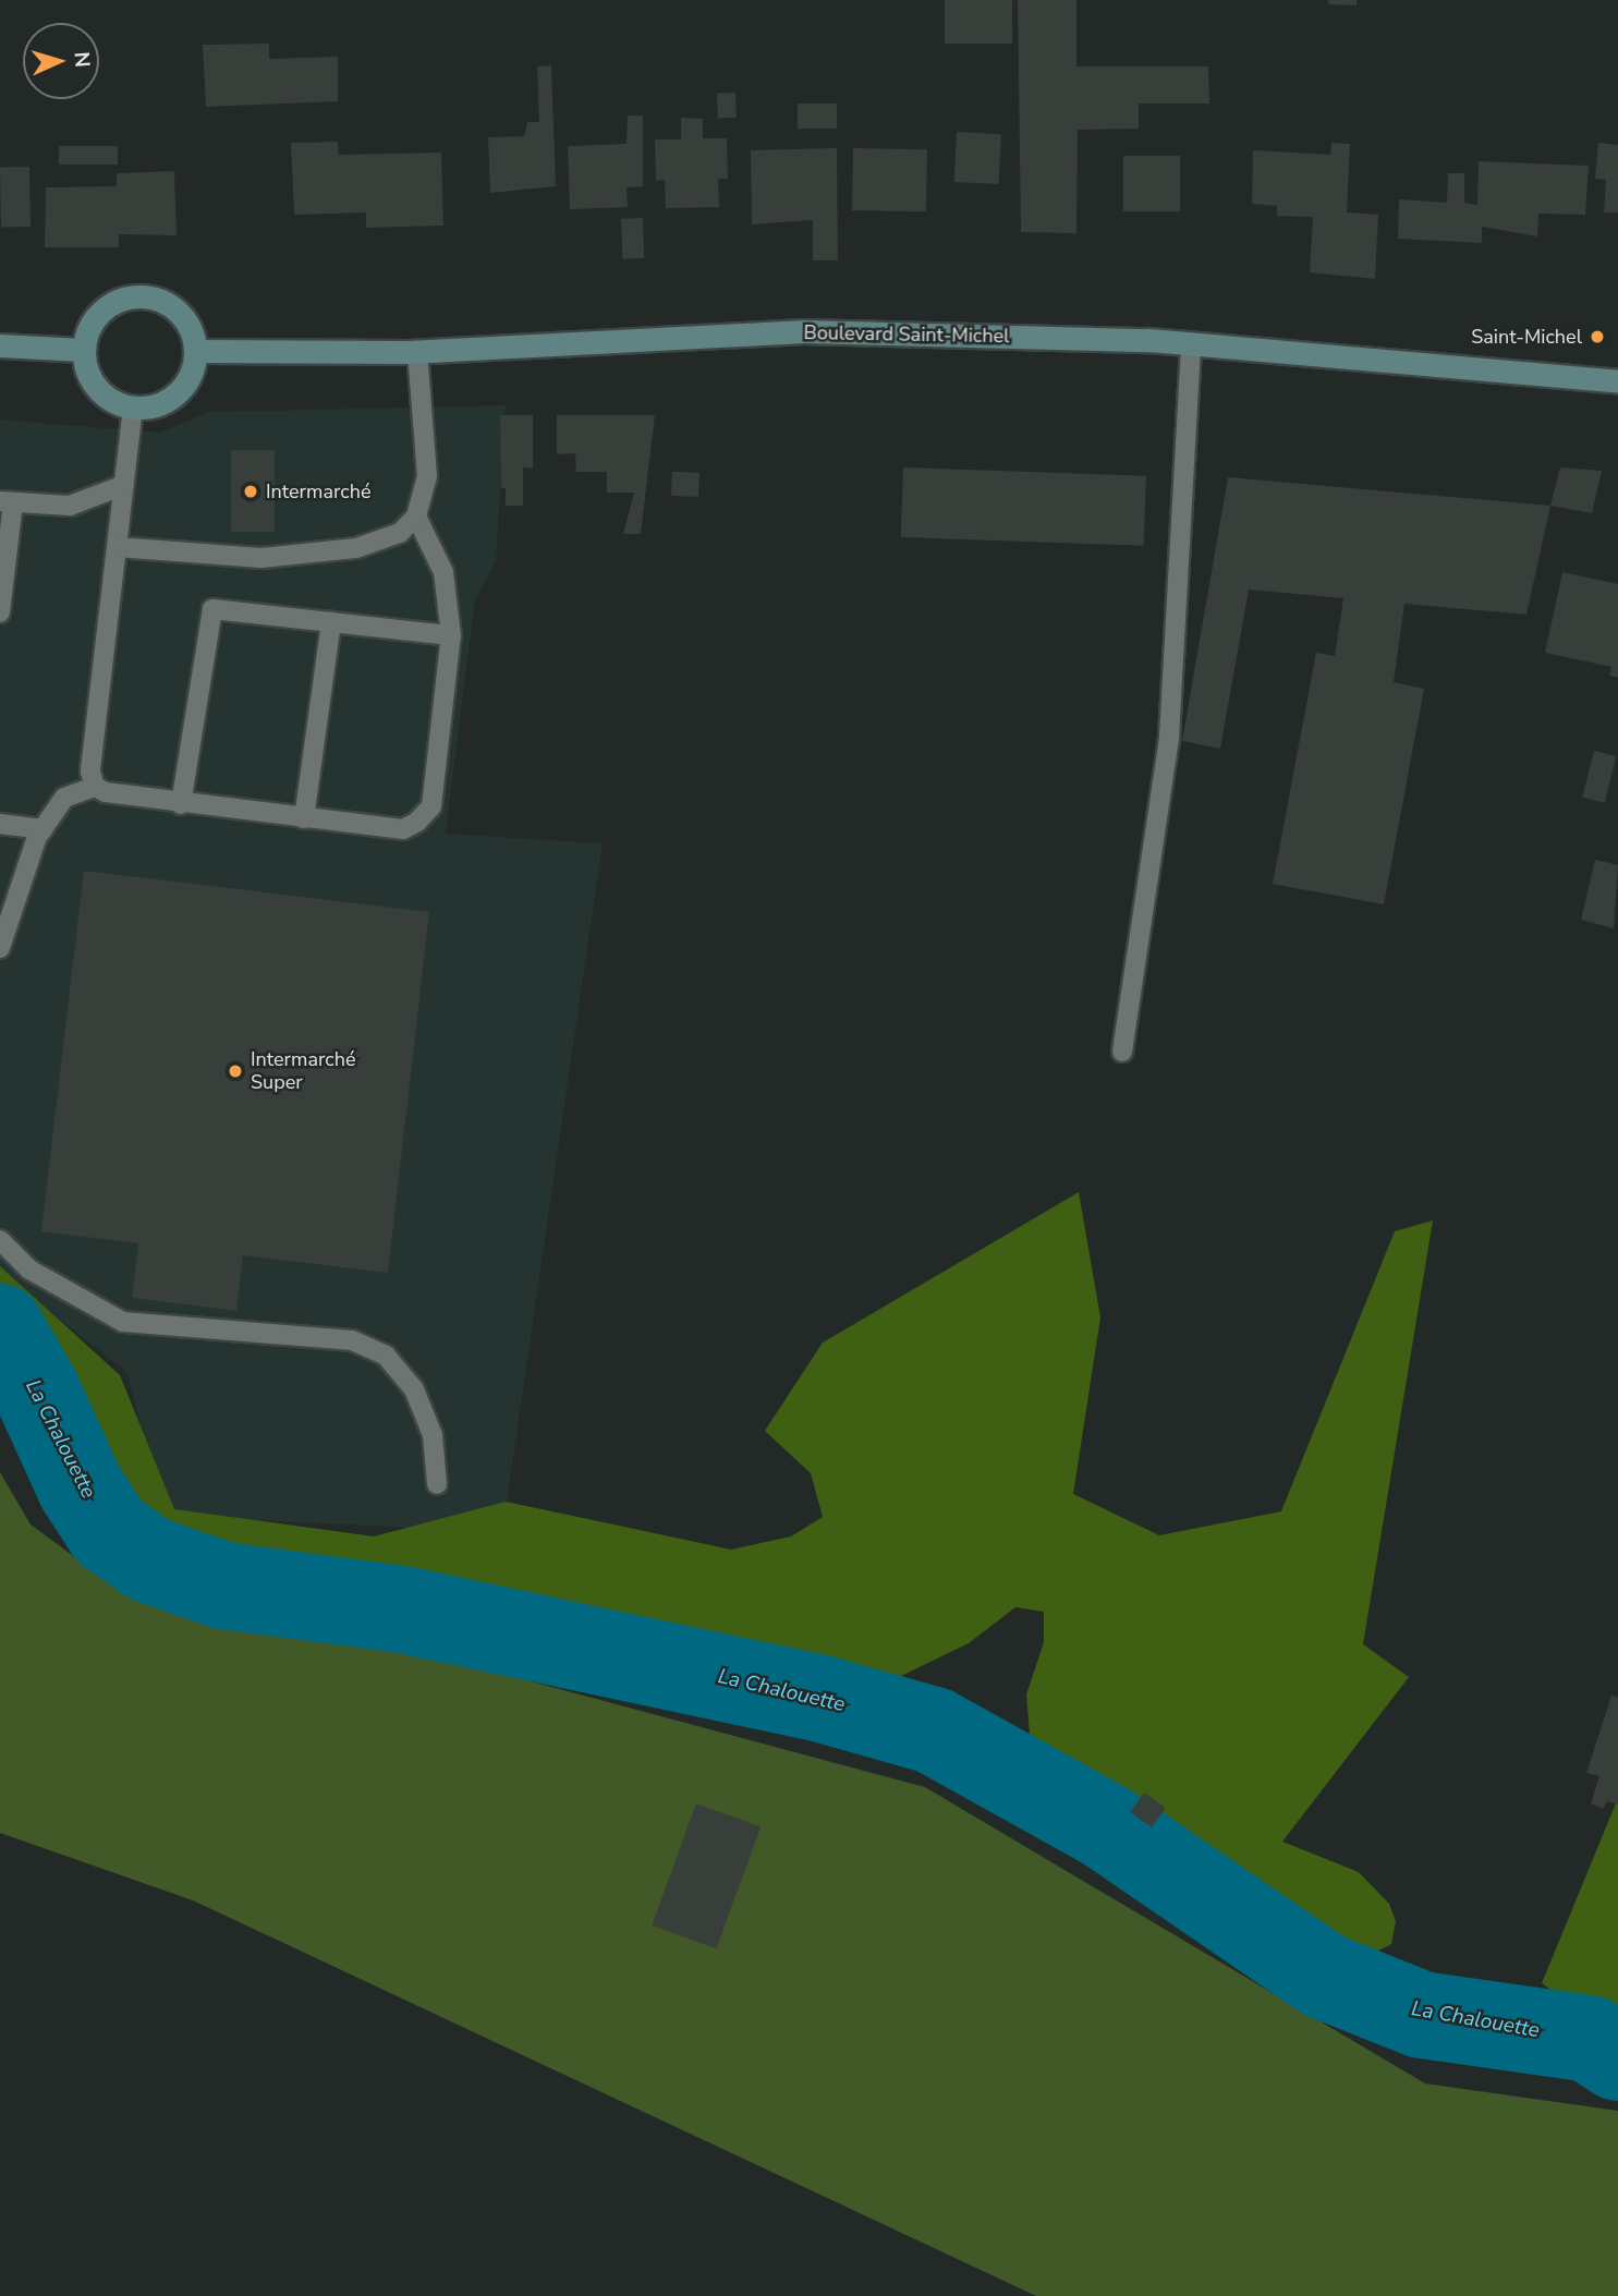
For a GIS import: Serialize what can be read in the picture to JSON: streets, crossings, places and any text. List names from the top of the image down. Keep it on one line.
{"streets":{"main road":["Boulevard Saint-Michel"]},"water":["La Chalouette"],"places":["Saint-Michel","Intermarché","Intermarché Super"],"north":"right"}
